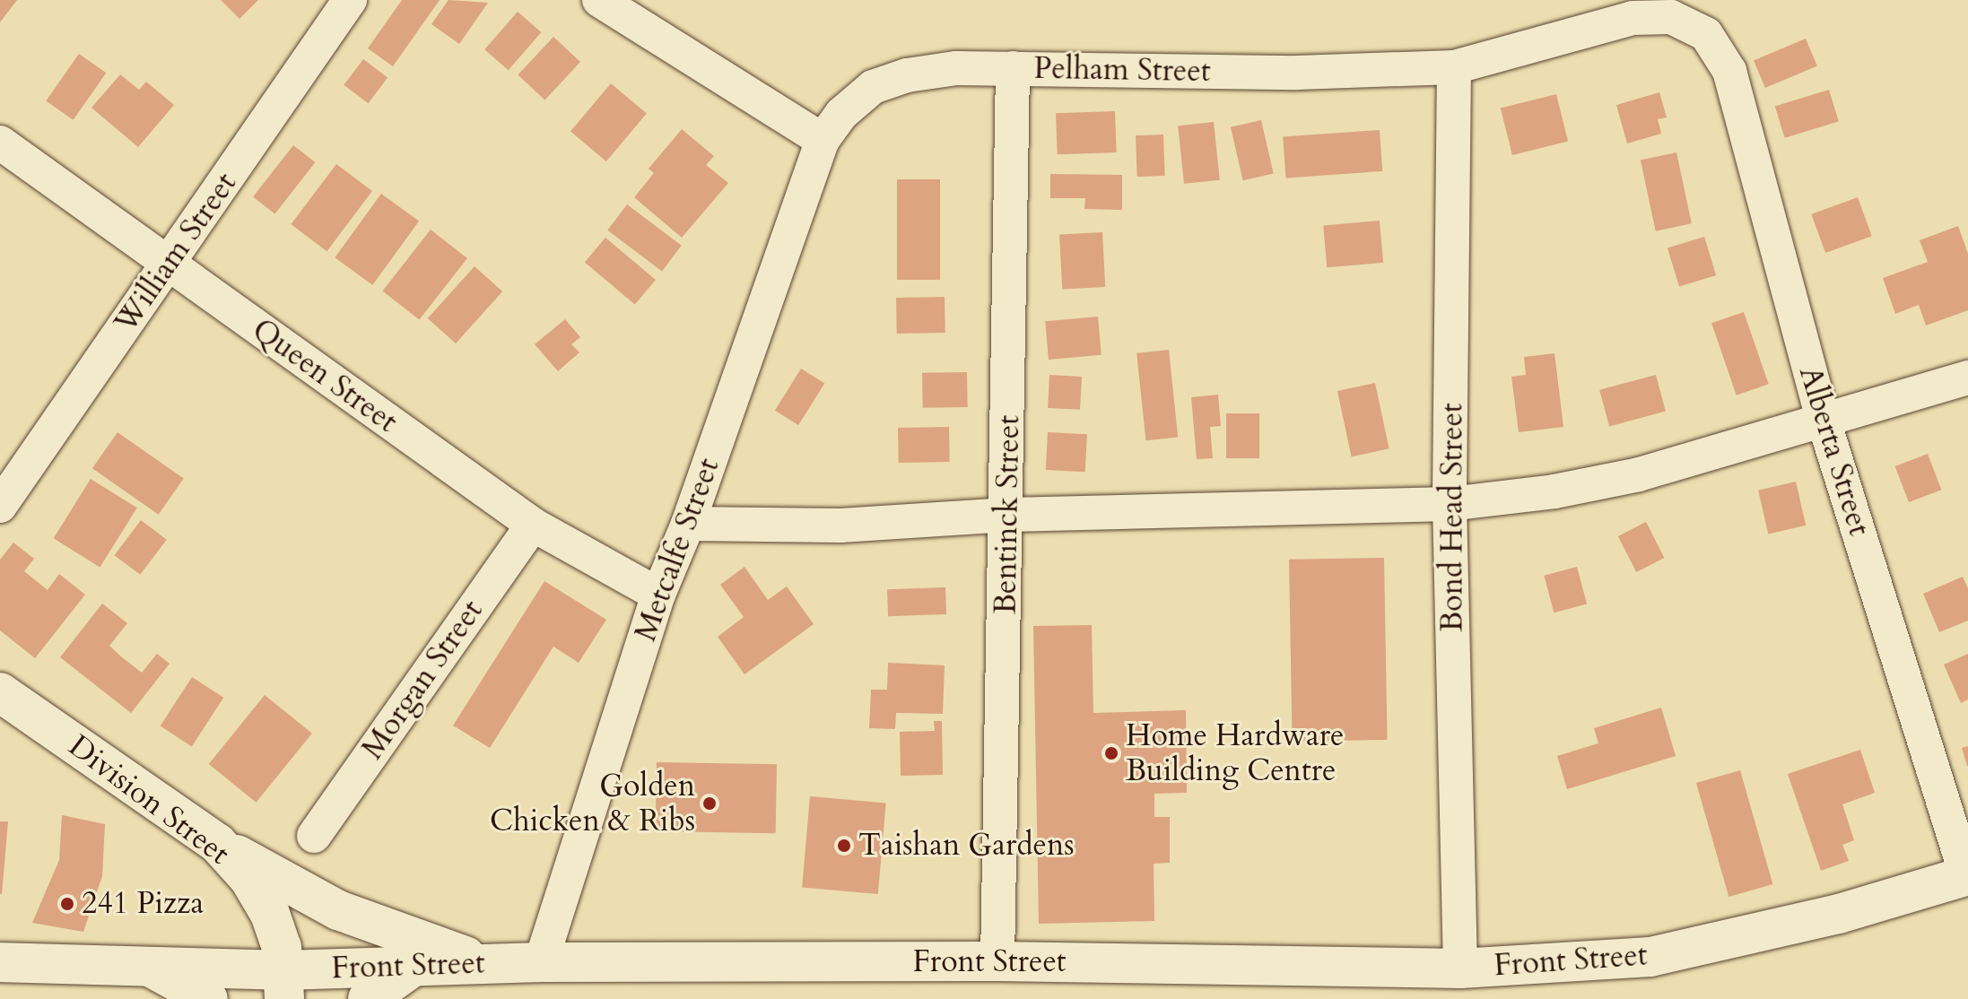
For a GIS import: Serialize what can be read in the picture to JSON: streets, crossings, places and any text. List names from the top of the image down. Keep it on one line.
{"streets":{"main road":["Division Street","Front Street"],"street":["Pelham Street","William Street","Queen Street","Alberta Street","Bentinck Street","Bond Head Street","Metcalfe Street","Morgan Street"]},"crossings":[["Pelham Street","Alberta Street"],["Pelham Street","Bentinck Street"],["Pelham Street","Bond Head Street"],["Pelham Street","Metcalfe Street"],["William Street","Queen Street"],["Queen Street","Metcalfe Street"],["Queen Street","Morgan Street"],["Alberta Street","Front Street"],["Bentinck Street","Front Street"],["Bond Head Street","Front Street"],["Metcalfe Street","Front Street"],["Division Street","Front Street"]],"places":["Home Hardware Building Centre","Golden Chicken & Ribs","Taishan Gardens","241 Pizza"]}
